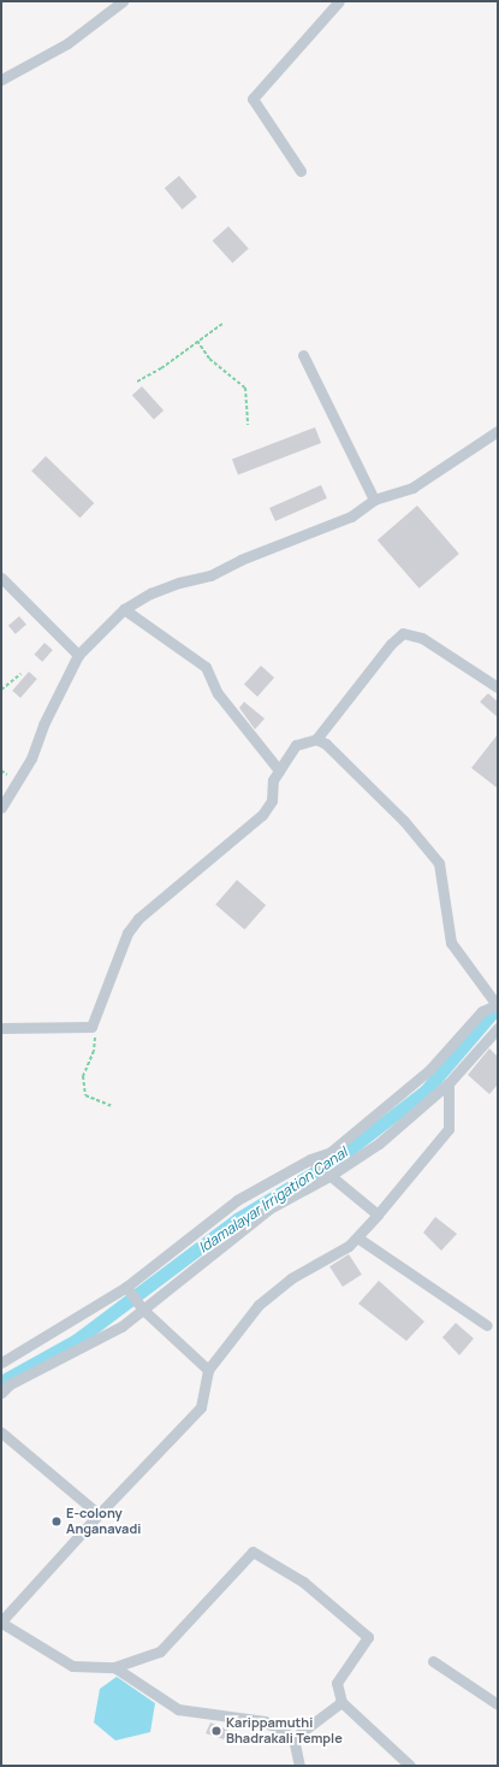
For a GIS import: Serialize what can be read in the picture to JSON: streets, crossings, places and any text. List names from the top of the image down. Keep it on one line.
{"water":["Idamalayar Irrigation Canal"],"places":["E-colony Anganavadi","Karippamuthi Bhadrakali Temple"]}
